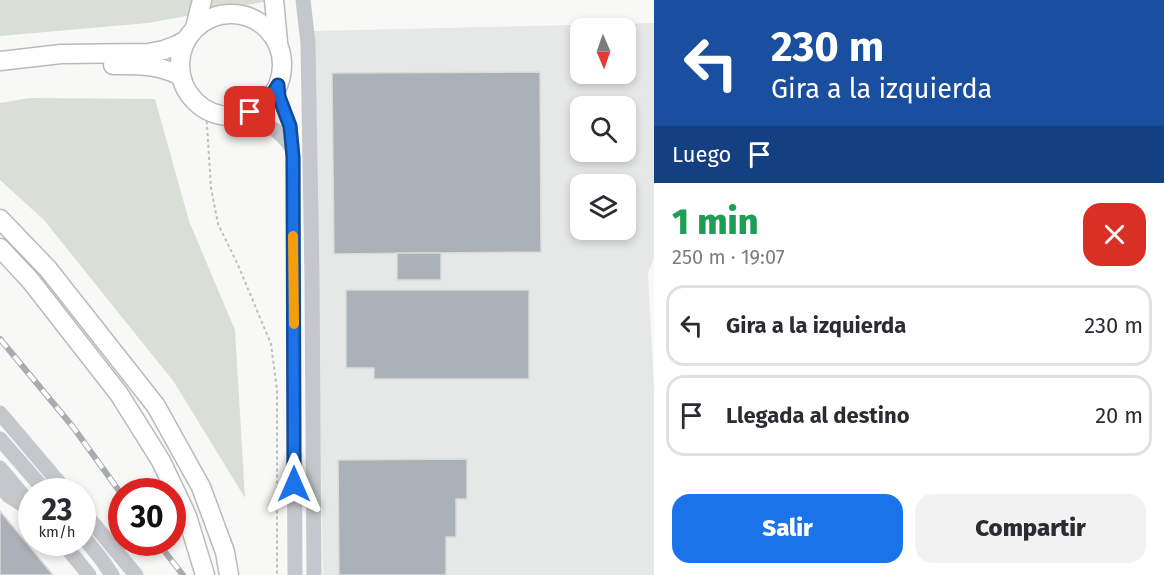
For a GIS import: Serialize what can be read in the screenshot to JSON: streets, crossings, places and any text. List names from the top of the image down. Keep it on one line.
{"north":"bottom","page":{"turn":["230 m","Gira a la izquierda"],"then":"Luego","heading":["1 min","250 m · 19:07"],"list":[{"name":"Gira a la izquierda","value":"230 m"},{"name":"Llegada al destino","value":"20 m"}],"speed":"23 km/h","limit":"30","buttons":["Salir","Compartir"]}}
